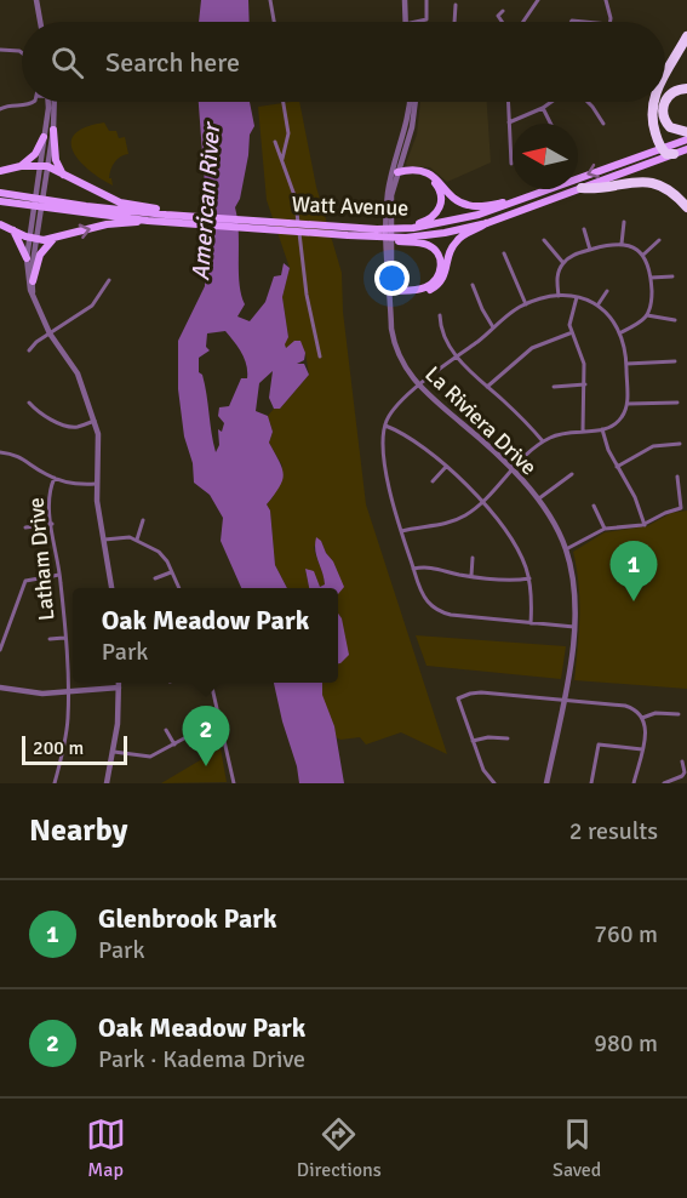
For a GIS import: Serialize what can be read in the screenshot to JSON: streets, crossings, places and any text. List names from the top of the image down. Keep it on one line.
{"streets":{"main road":["Watt Avenue"],"street":["La Riviera Drive","Latham Drive"]},"water":["American River"],"scale_bar":"200 m","north":"left","page":{"search":"Search here","pins":["1","2"],"popup":["Oak Meadow Park","Park"],"scale":"200 m","heading":["Nearby","2 results"],"list":[{"mark":"1","name":"Glenbrook Park","note":"Park","value":"760 m"},{"mark":"2","name":"Oak Meadow Park","note":"Park · Kadema Drive","value":"980 m"}],"nav":["Map","Directions","Saved"]}}
